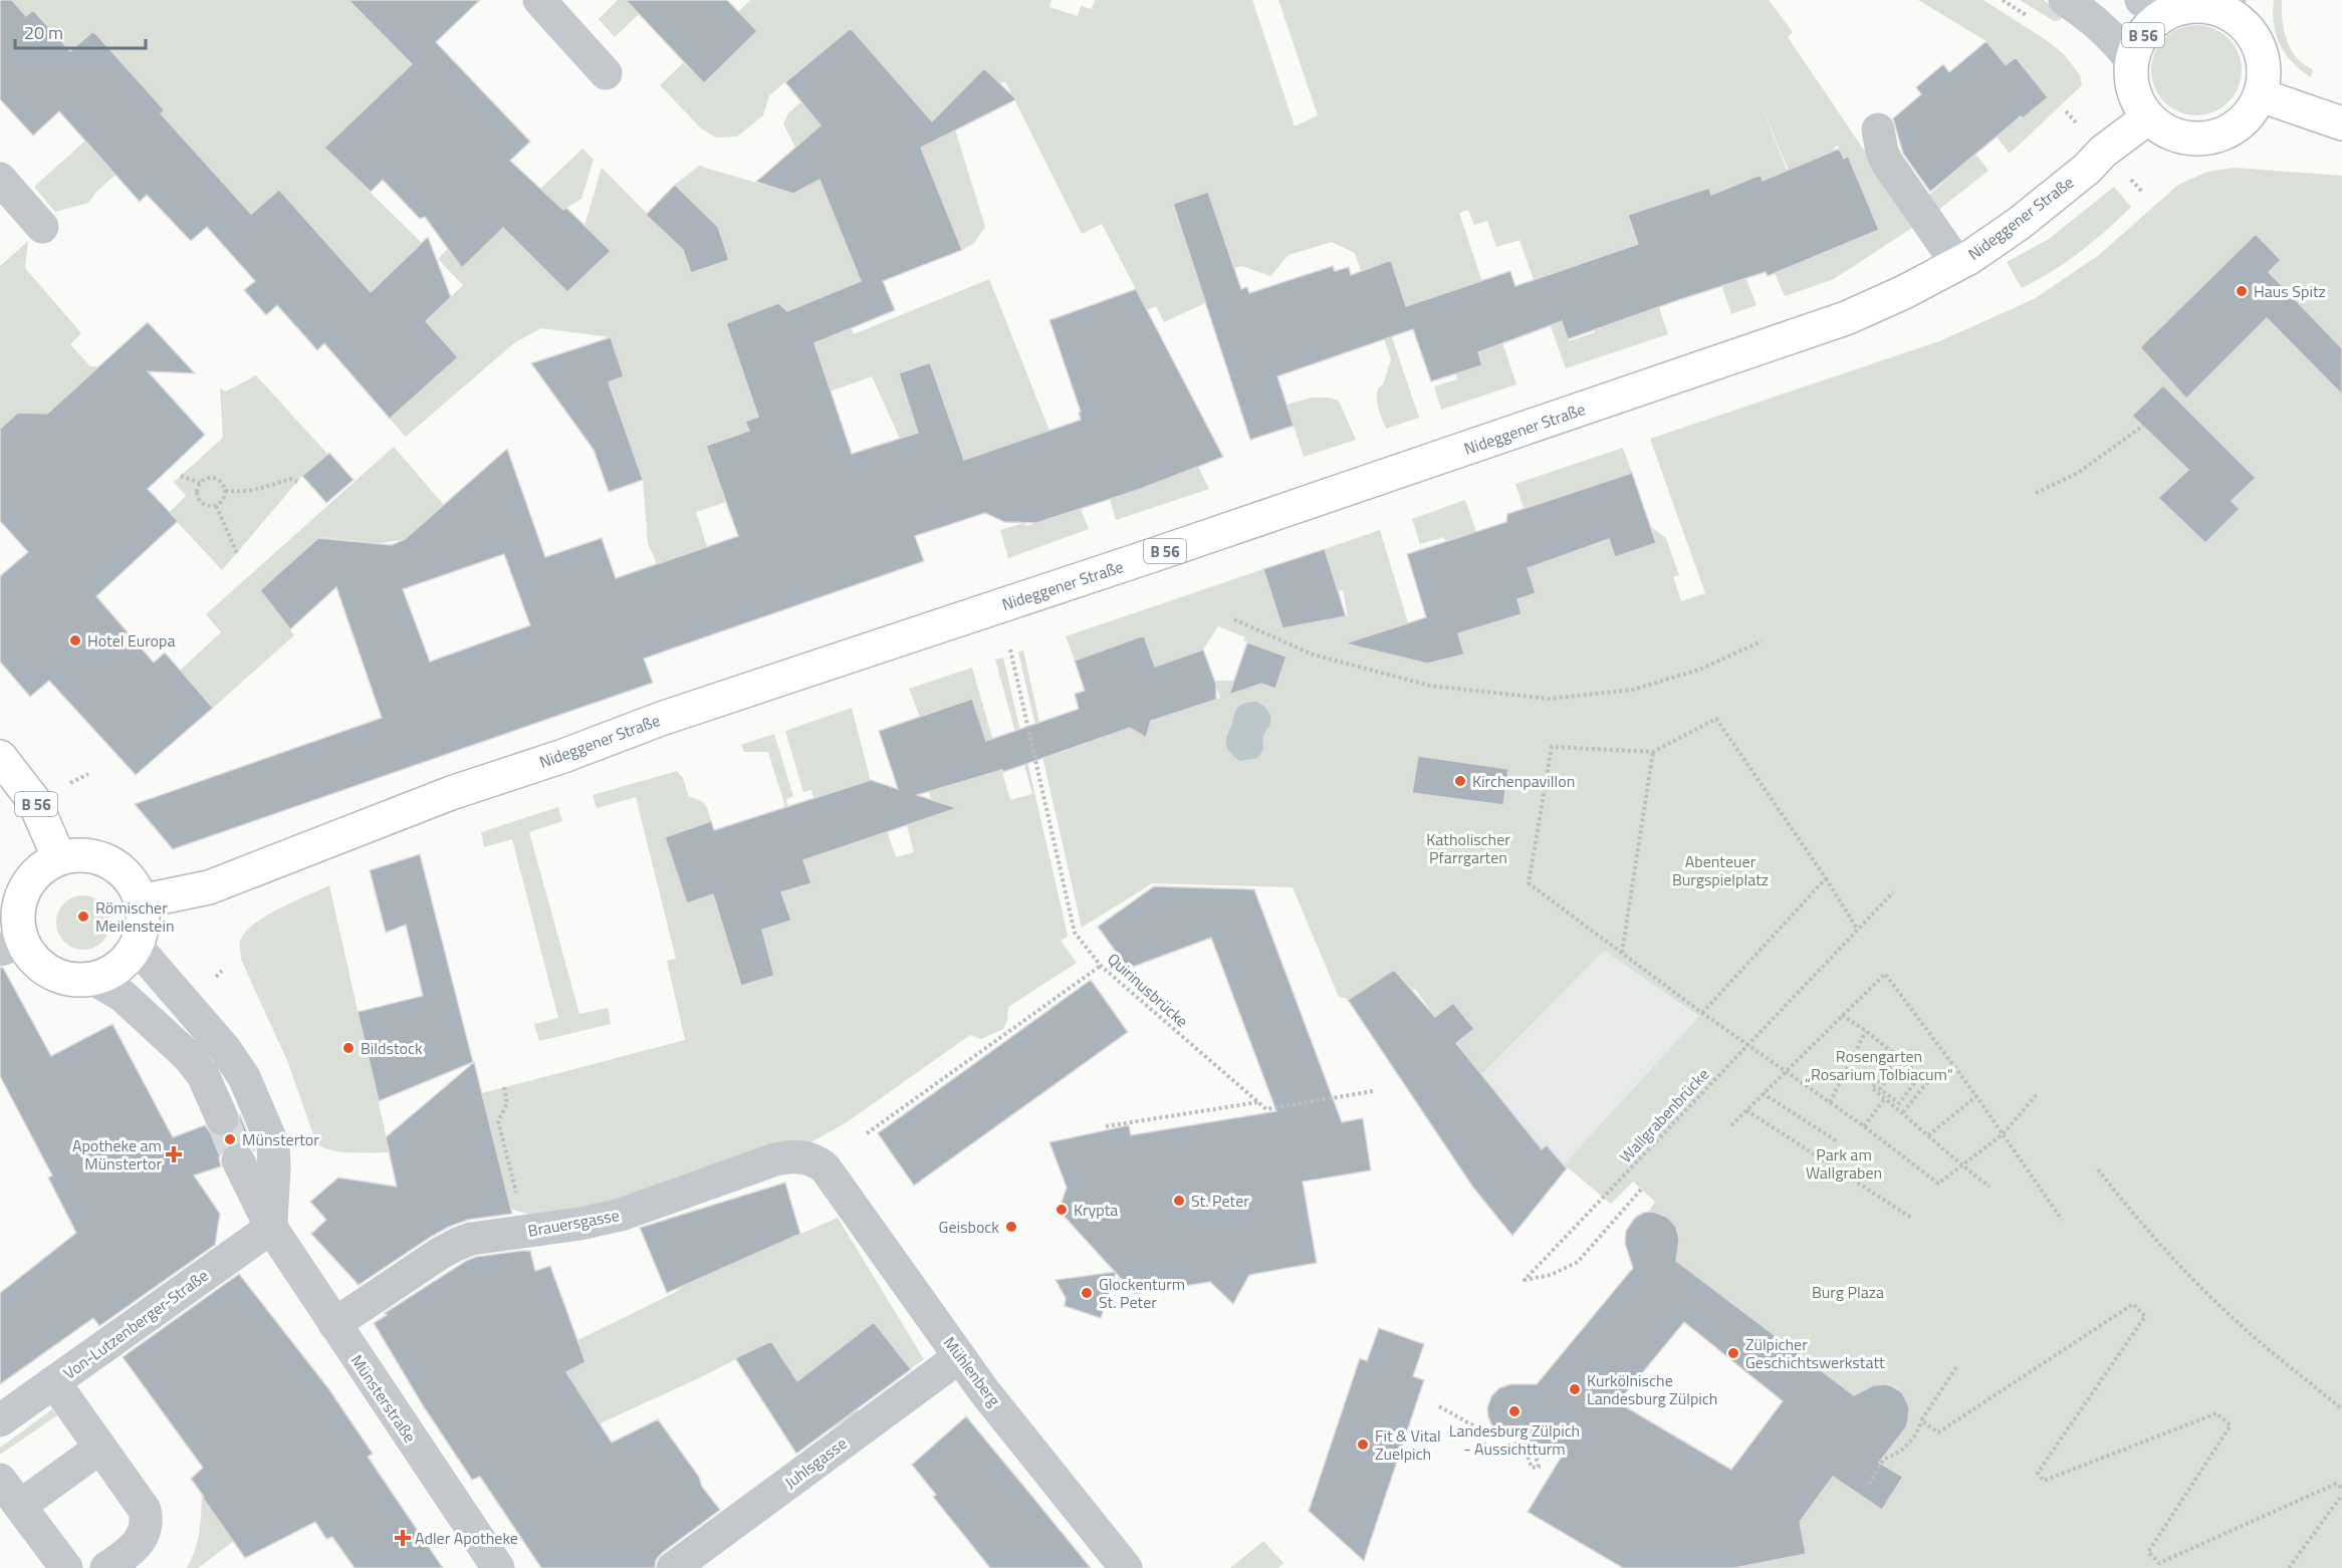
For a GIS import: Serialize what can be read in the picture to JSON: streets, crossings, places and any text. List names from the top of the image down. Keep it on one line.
{"streets":{"main road":["B 56","Nideggener Straße"],"street":["Brauersgasse","Von-Lutzenberger-Straße","Mühlenberg","Münsterstraße","Juhlsgasse"],"path":["Quirinusbrücke","Wallgrabenbrücke"]},"crossings":[["B 56","Nideggener Straße"],["Brauersgasse","Mühlenberg"],["Brauersgasse","Münsterstraße"],["Von-Lutzenberger-Straße","Münsterstraße"],["Mühlenberg","Juhlsgasse"]],"parks":["Katholischer Pfarrgarten","Abenteuer Burgspielplatz","Rosengarten „Rosarium Tolbiacum“","Park am Wallgraben","Burg Plaza"],"places":{"other":["Haus Spitz","Hotel Europa","Kirchenpavillon","Römischer Meilenstein","Bildstock","Münstertor","St. Peter","Krypta","Geisbock","Glockenturm St. Peter","Zülpicher Geschichtswerkstatt","Kurkölnische Landesburg Zülpich","Landesburg Zülpich - Aussichtturm","Fit & Vital Zuelpich"],"health":["Apotheke am Münstertor","Adler Apotheke"]},"scale_bar":"20 m"}
